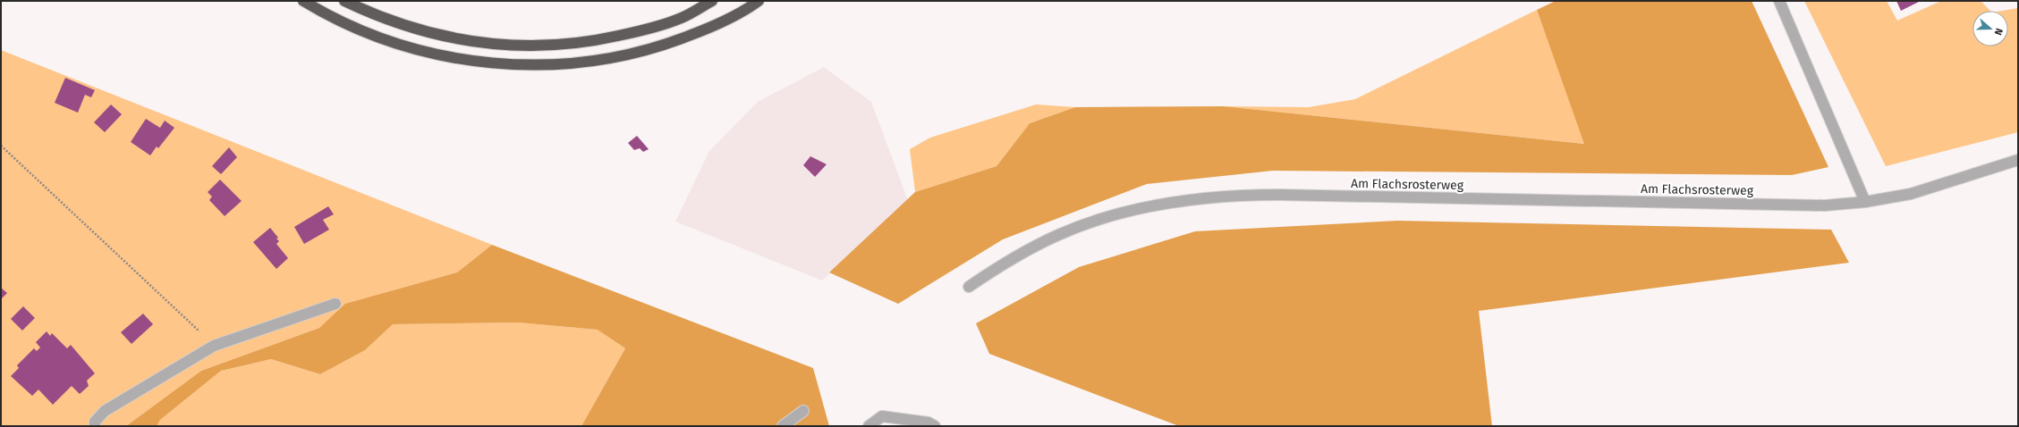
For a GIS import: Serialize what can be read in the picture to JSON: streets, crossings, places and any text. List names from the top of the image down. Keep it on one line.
{"streets":{"street":["Am Flachsrosterweg"]},"north":"right"}
